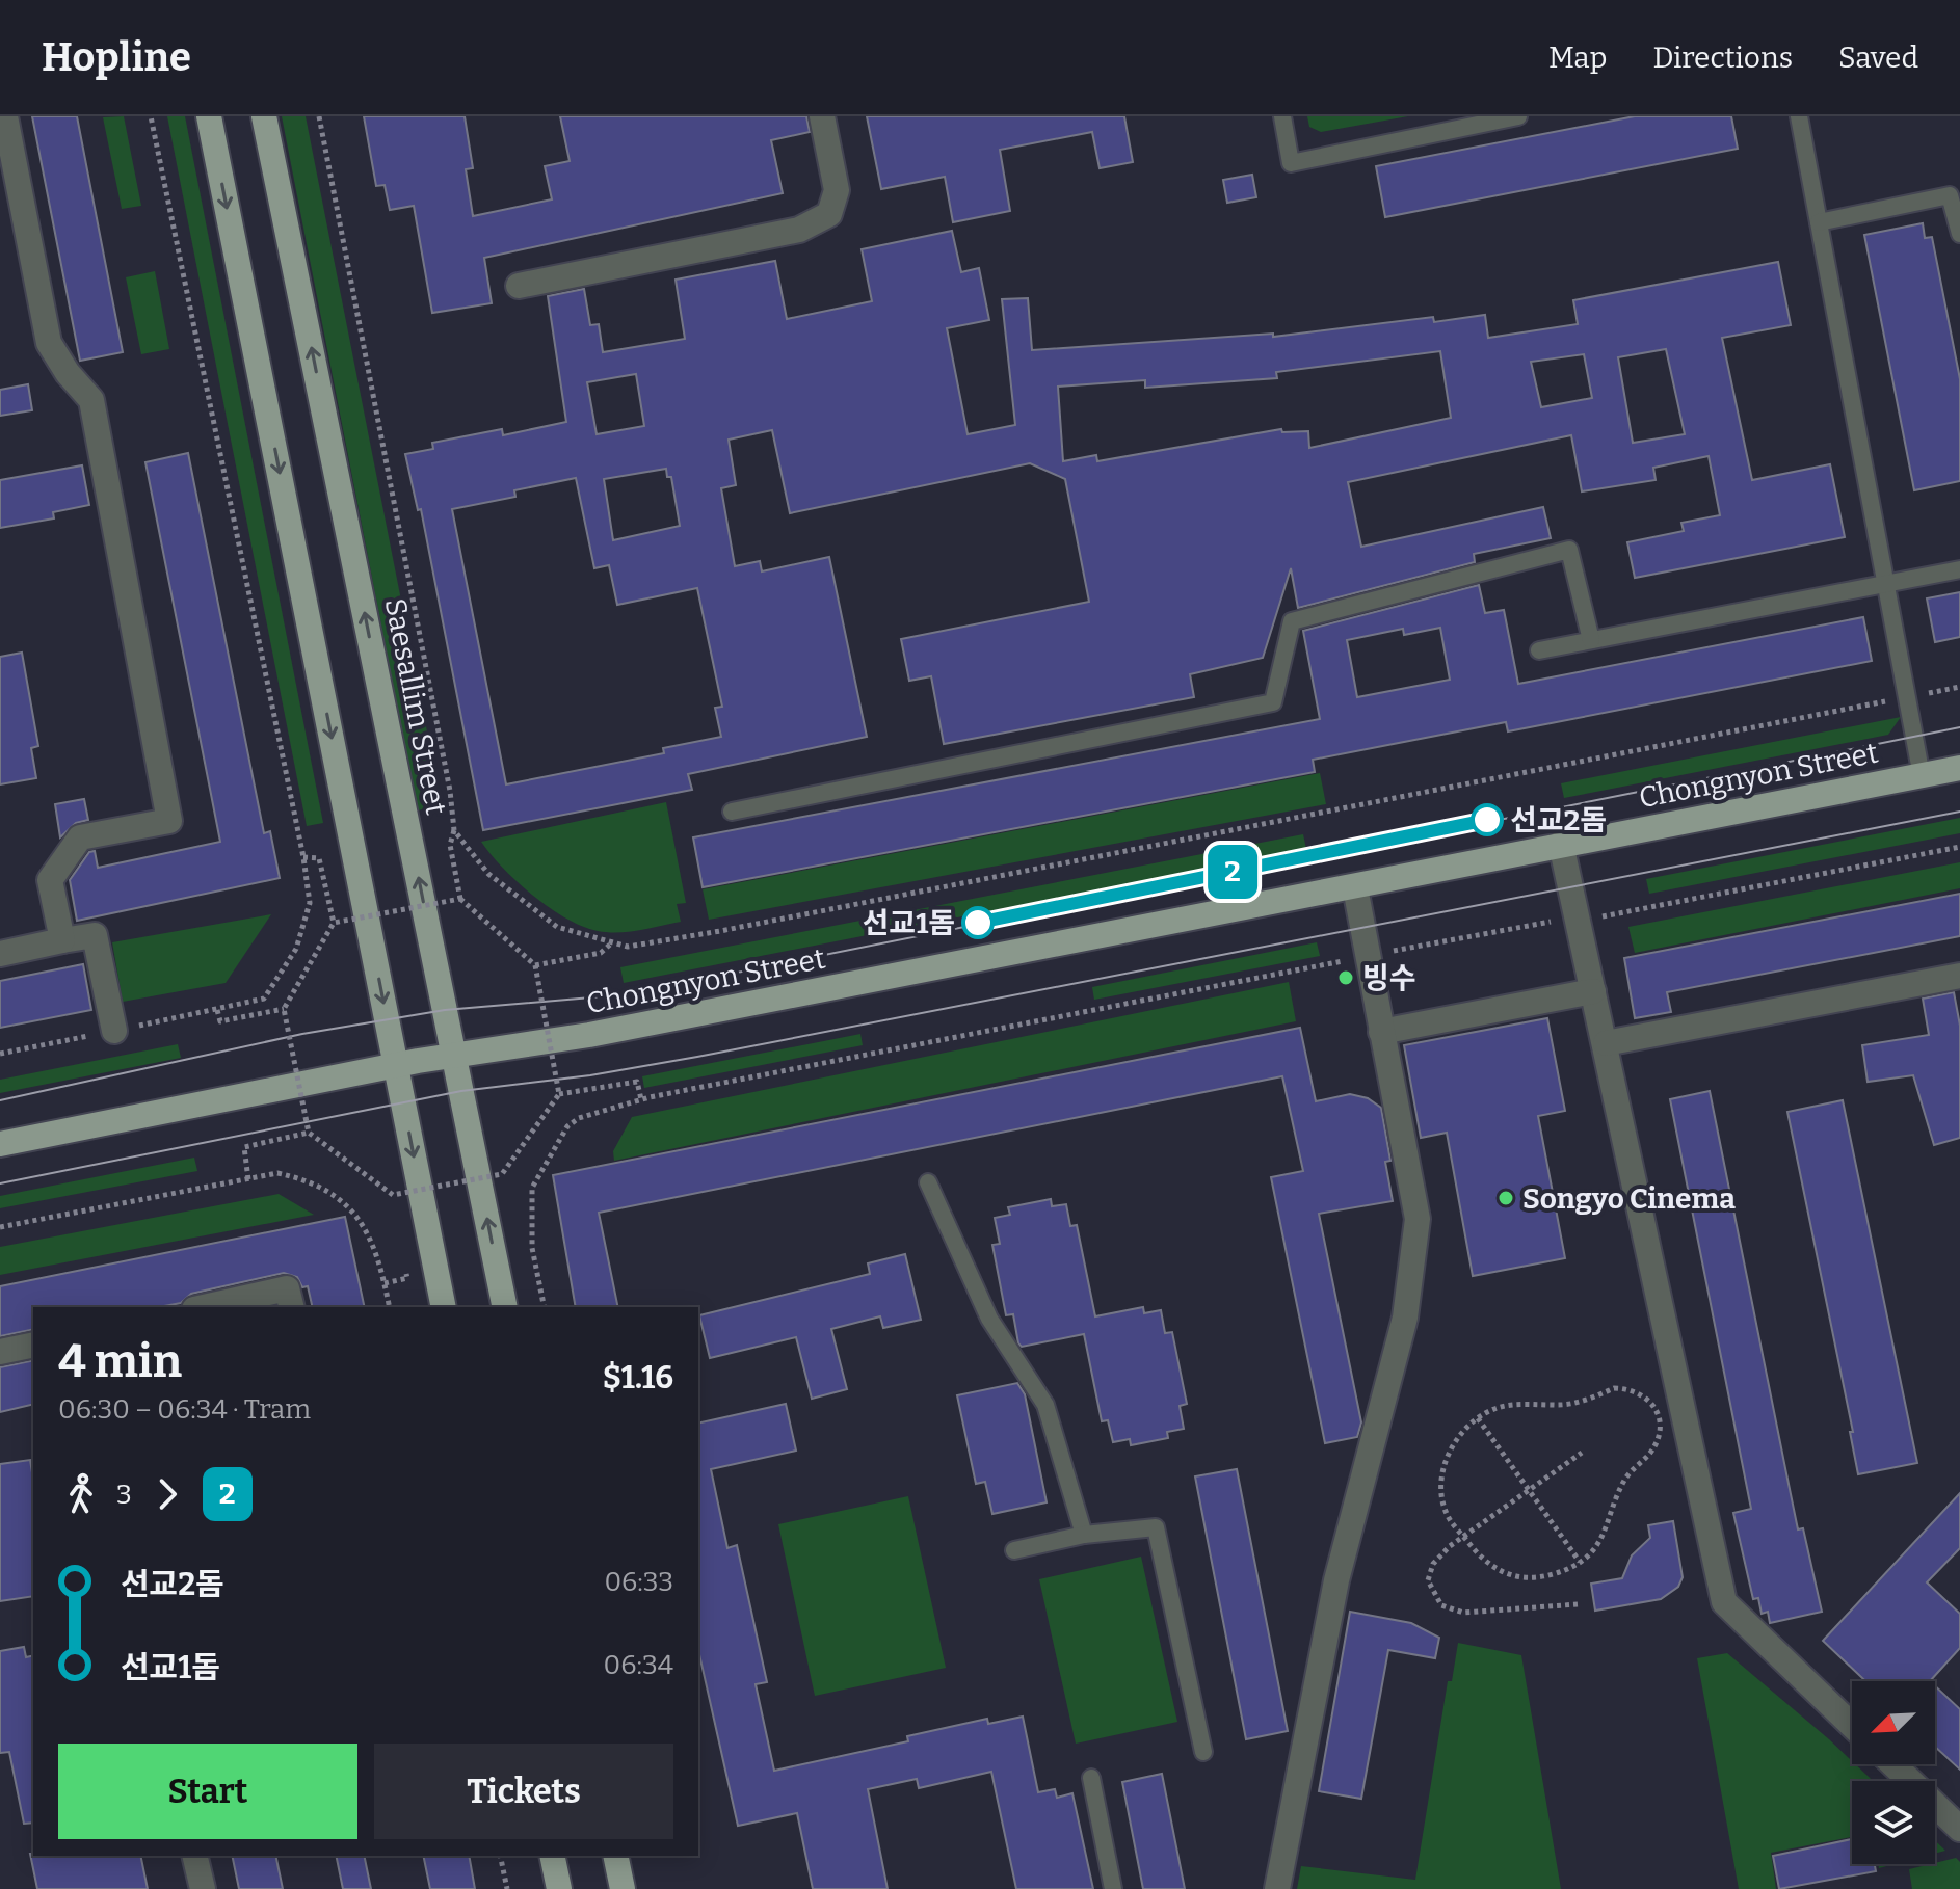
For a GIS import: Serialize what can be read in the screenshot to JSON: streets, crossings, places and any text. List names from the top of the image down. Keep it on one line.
{"streets":{"main road":["Saesallim Street","Chongnyon Street"]},"crossings":[["Saesallim Street","Chongnyon Street"]],"places":["선교2돔","선교1돔","빙수","Songyo Cinema"],"lines":["tram line 2"],"north":"bottom left","page":{"header":"Hopline","nav":["Map","Directions","Saved"],"on_map":"2","heading":["4 min","06:30 – 06:34 · Tram","$1.16"],"legs":["3","2"],"list":[{"name":"선교2돔","value":"06:33"},{"name":"선교1돔","value":"06:34"}],"buttons":["Start","Tickets"]}}
